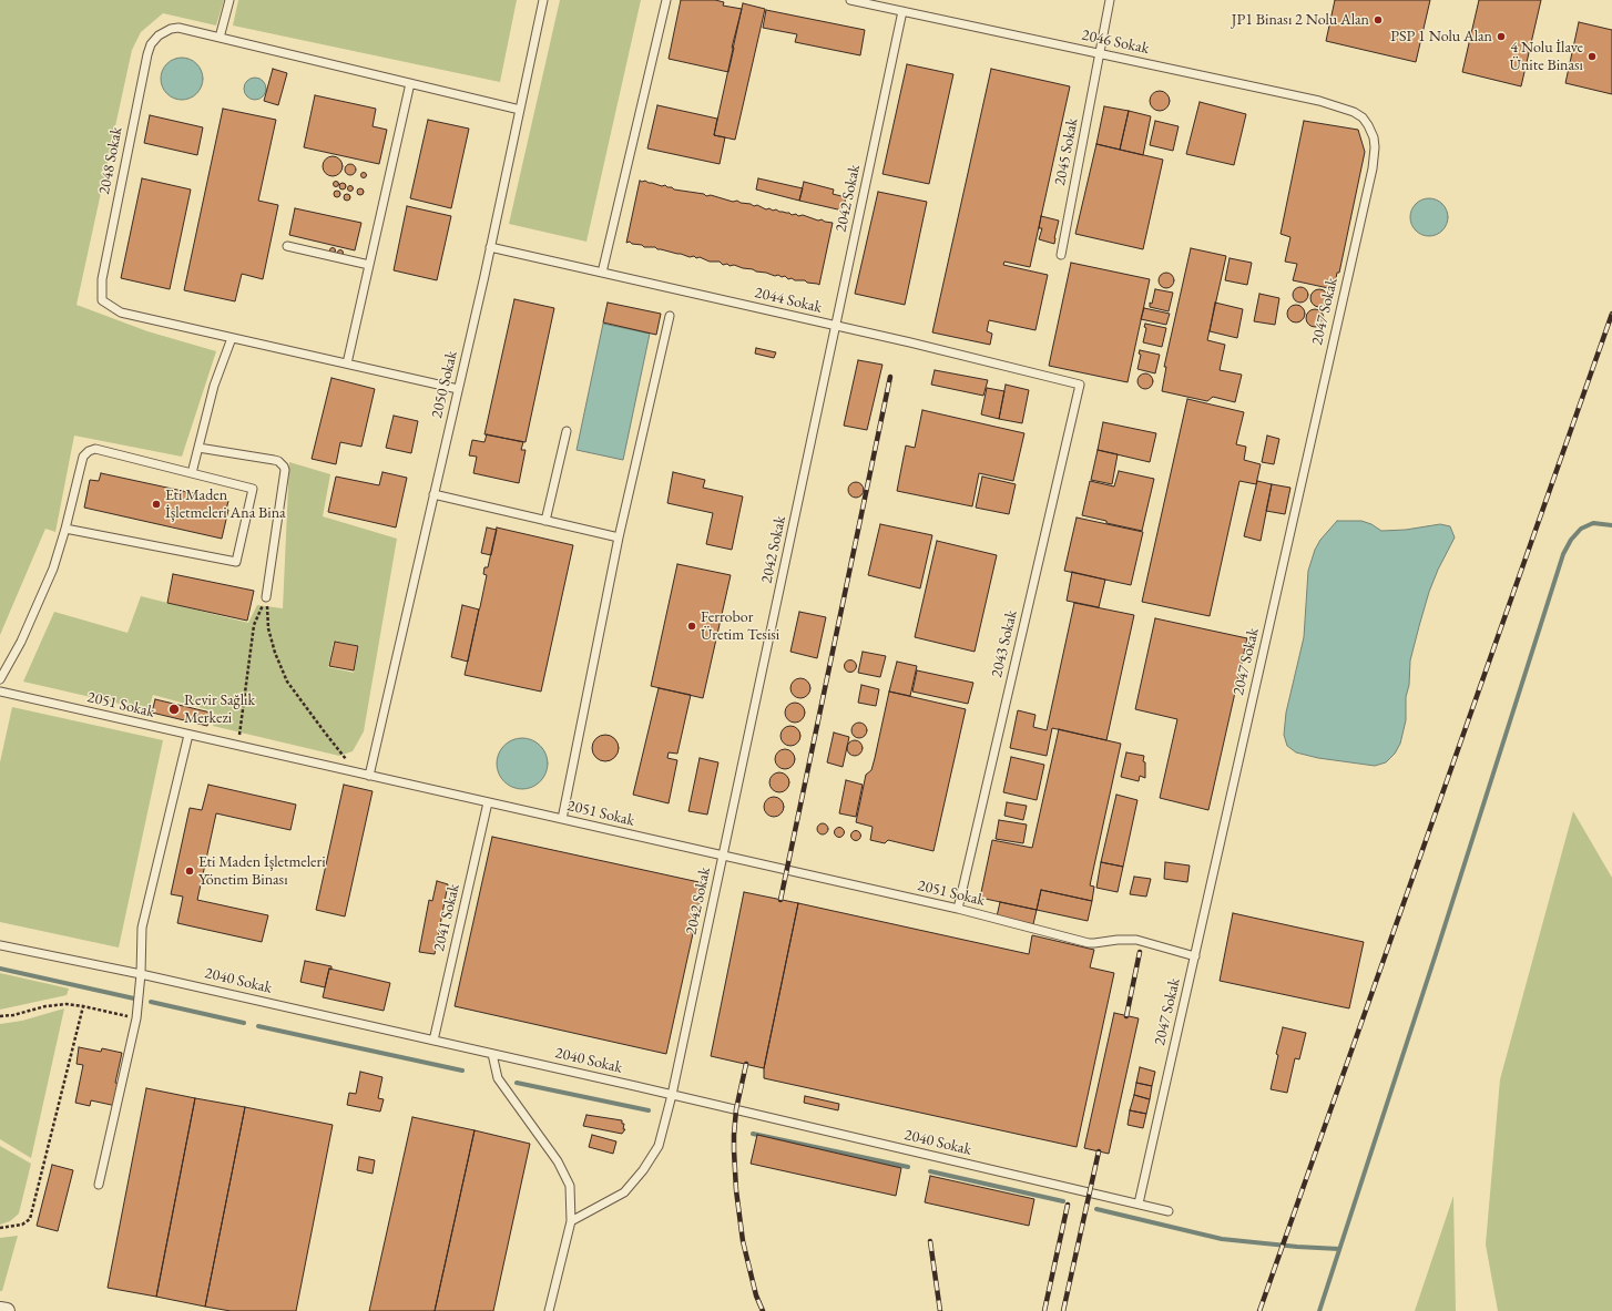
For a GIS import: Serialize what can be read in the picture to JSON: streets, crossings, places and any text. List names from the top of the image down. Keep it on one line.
{"streets":{"lane":["2046 Sokak","2045 Sokak","2048 Sokak","2042 Sokak","2044 Sokak","2047 Sokak","2050 Sokak","2043 Sokak","2051 Sokak","2041 Sokak","2040 Sokak"]},"crossings":[["2046 Sokak","2045 Sokak"],["2046 Sokak","2042 Sokak"],["2046 Sokak","2047 Sokak"],["2048 Sokak","2050 Sokak"],["2042 Sokak","2044 Sokak"],["2042 Sokak","2051 Sokak"],["2042 Sokak","2040 Sokak"],["2044 Sokak","2050 Sokak"],["2044 Sokak","2043 Sokak"],["2047 Sokak","2051 Sokak"],["2047 Sokak","2040 Sokak"],["2050 Sokak","2051 Sokak"],["2043 Sokak","2051 Sokak"],["2051 Sokak","2041 Sokak"],["2041 Sokak","2040 Sokak"]],"places":["JP1 Binası 2 Nolu Alan","PSP 1 Nolu Alan","4 Nolu İlave Ünite Binası","Eti Maden İşletmeleri Ana Bina","Ferrobor Üretim Tesisi","Revir Sağlık Merkezi","Eti Maden İşletmeleri Yönetim Binası"]}
